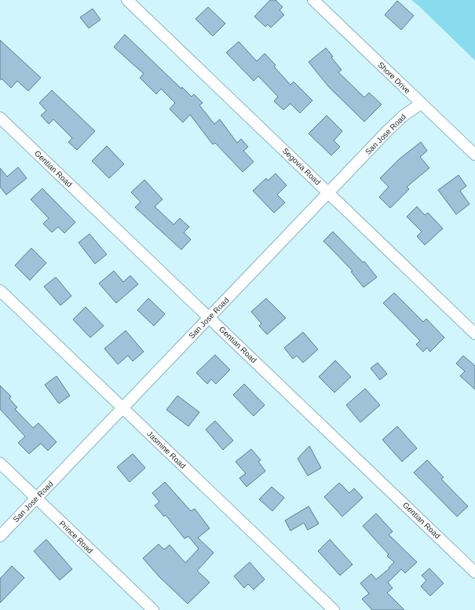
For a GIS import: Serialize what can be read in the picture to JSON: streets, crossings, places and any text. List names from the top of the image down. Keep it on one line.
{"streets":{"street":["Shore Drive","San Jose Road","Segovia Road","Gentian Road","Jasmine Road","Prince Road"]},"crossings":[["Shore Drive","San Jose Road"],["San Jose Road","Segovia Road"],["San Jose Road","Gentian Road"],["San Jose Road","Jasmine Road"],["San Jose Road","Prince Road"]]}
